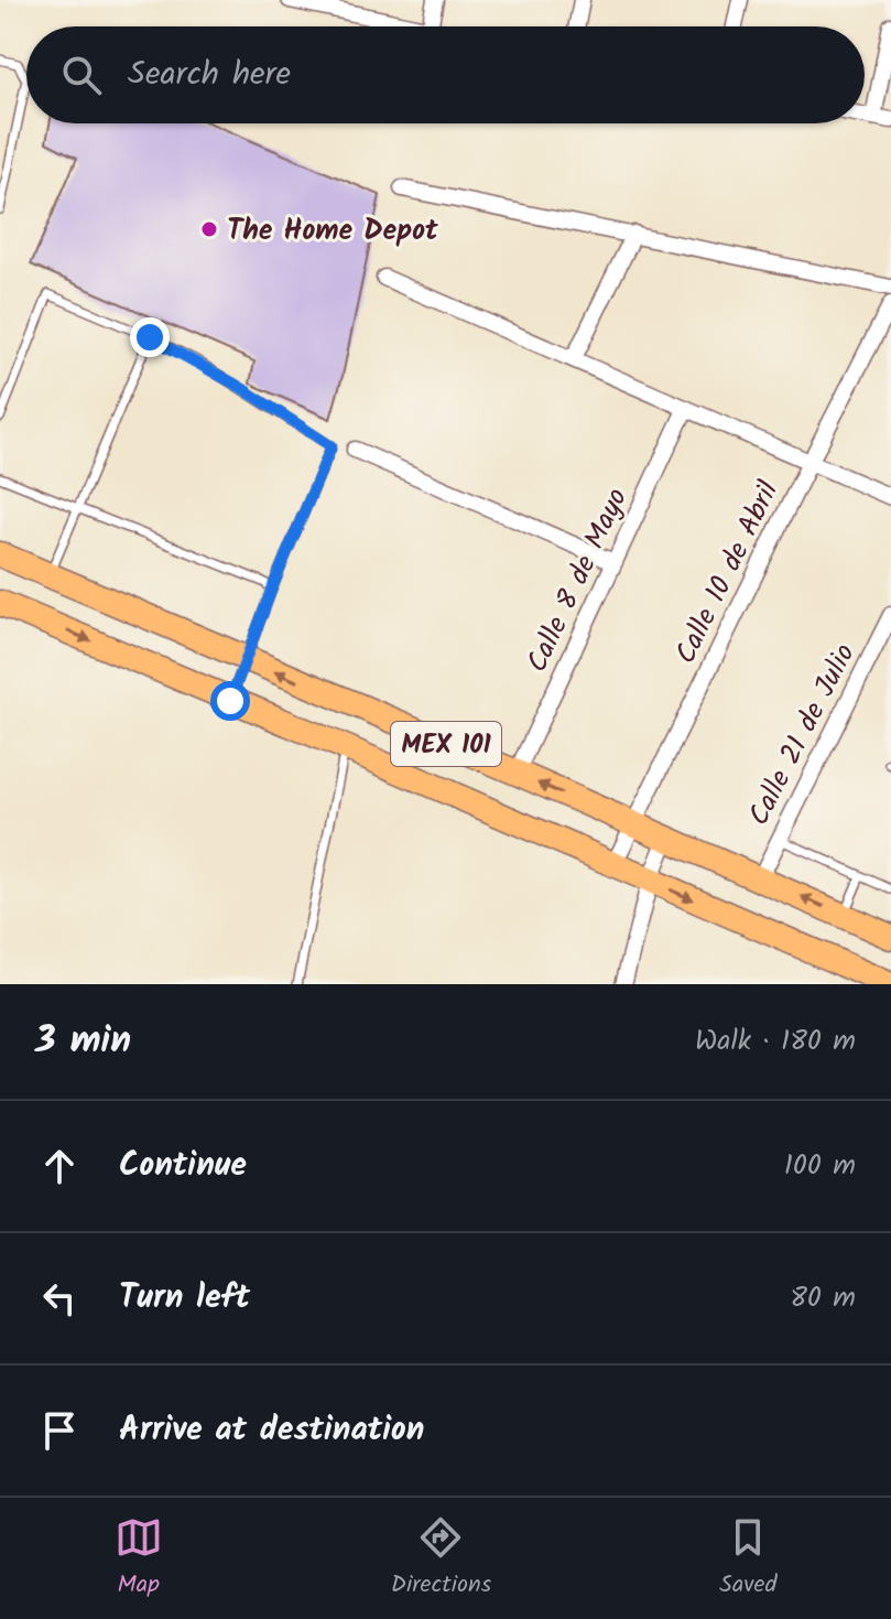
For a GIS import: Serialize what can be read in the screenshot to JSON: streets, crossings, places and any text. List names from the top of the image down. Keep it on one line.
{"streets":{"highway":["MEX 101"],"street":["Calle 10 de Abril","Calle 8 de Mayo","Calle 21 de Julio"]},"crossings":[["Calle 10 de Abril","MEX 101"],["Calle 8 de Mayo","MEX 101"],["Calle 21 de Julio","MEX 101"]],"places":["The Home Depot"],"page":{"search":"Search here","heading":["3 min","Walk · 180 m"],"list":[["Continue","100 m"],["Turn left","80 m"],"Arrive at destination"],"nav":["Map","Directions","Saved"]}}
